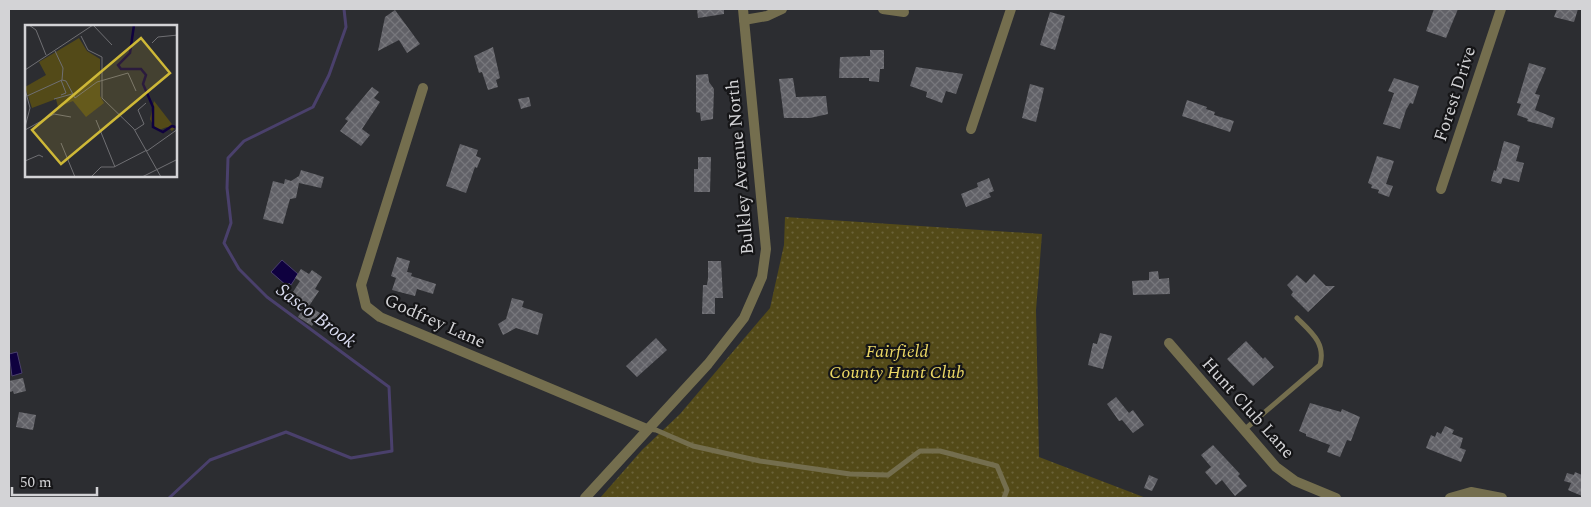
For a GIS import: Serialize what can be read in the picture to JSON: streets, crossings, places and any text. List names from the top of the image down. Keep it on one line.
{"streets":{"street":["Forest Drive","Bulkley Avenue North","Godfrey Lane","Hunt Club Lane"]},"crossings":[["Bulkley Avenue North","Godfrey Lane"]],"water":["Sasco Brook"],"parks":["Fairfield County Hunt Club"],"scale_bar":"50 m"}
